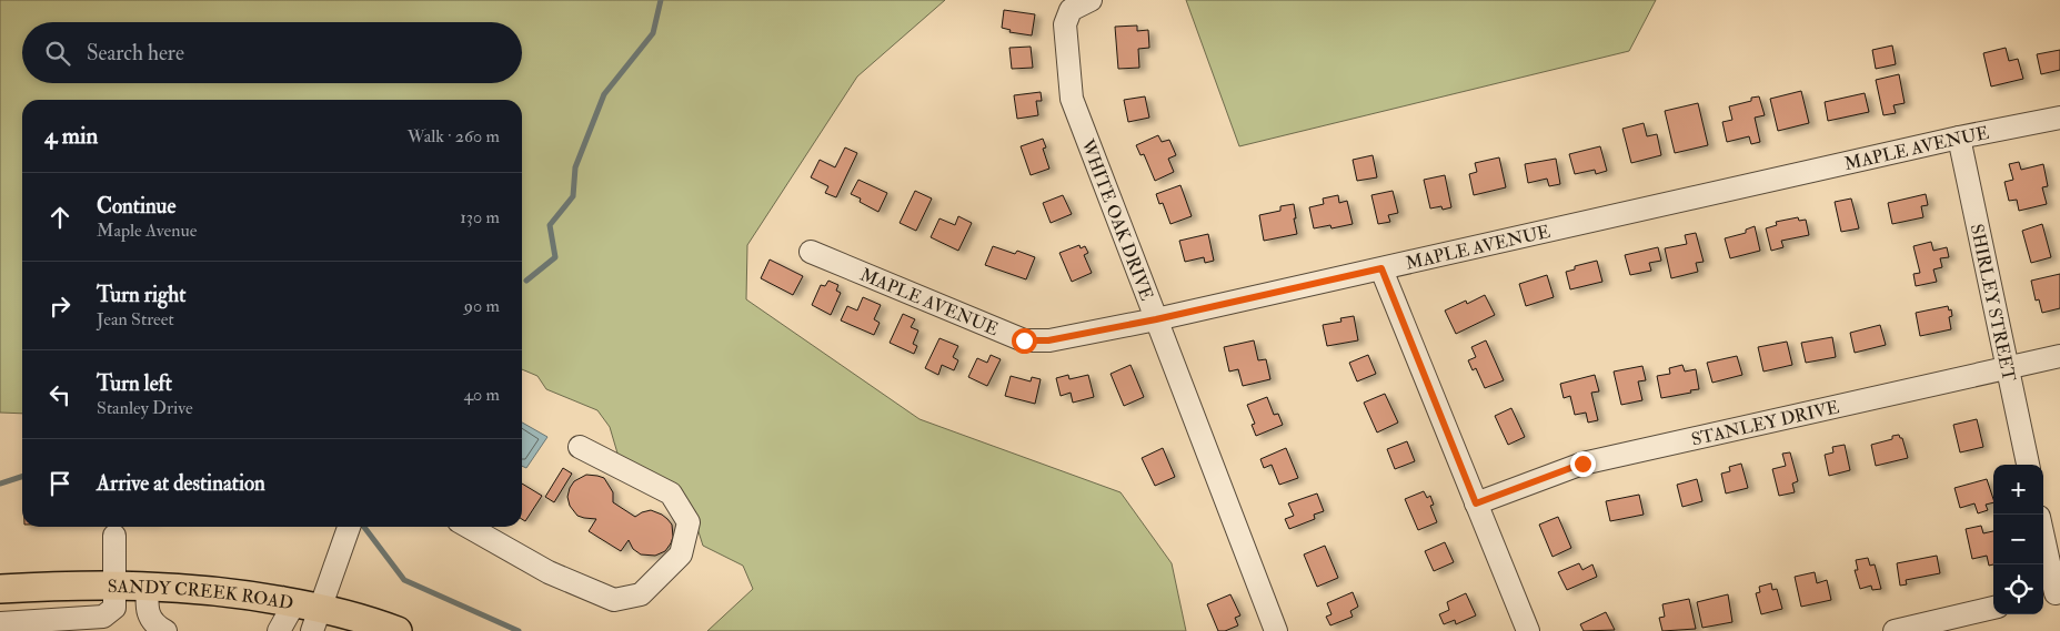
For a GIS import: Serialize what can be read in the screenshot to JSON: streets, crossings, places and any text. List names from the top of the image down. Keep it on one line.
{"streets":{"main road":["SANDY CREEK ROAD"],"street":["MAPLE AVENUE","WHITE OAK DRIVE","SHIRLEY STREET","STANLEY DRIVE"]},"crossings":[["MAPLE AVENUE","WHITE OAK DRIVE"],["MAPLE AVENUE","SHIRLEY STREET"],["SHIRLEY STREET","STANLEY DRIVE"]],"page":{"search":"Search here","heading":["4 min","Walk · 260 m"],"list":[["Continue","Maple Avenue","130 m"],["Turn right","Jean Street","90 m"],["Turn left","Stanley Drive","40 m"],"Arrive at destination"],"map_buttons":["+","−"]}}
